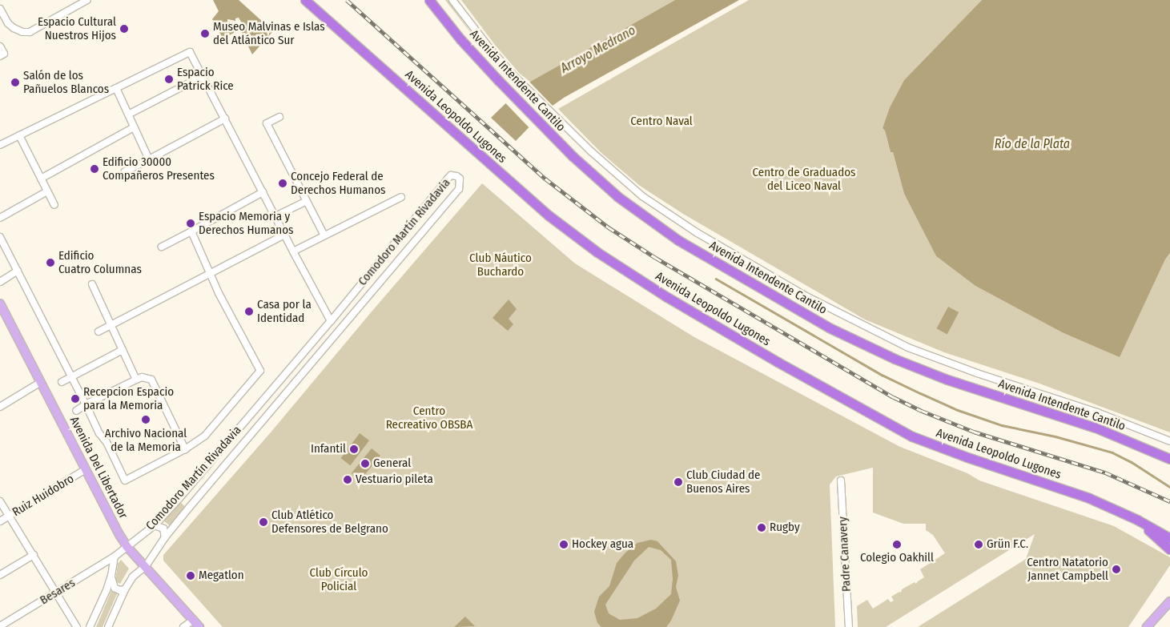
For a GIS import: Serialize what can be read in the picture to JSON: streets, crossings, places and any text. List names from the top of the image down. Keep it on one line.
{"streets":{"highway":["Avenida Intendente Cantilo","Avenida Leopoldo Lugones"],"main road":["Avenida Del Libertador"],"street":["Comodoro Martín Rivadavia","Ruiz Huidobro","Padre Canavery","Besares"]},"crossings":[["Comodoro Martín Rivadavia","Avenida Del Libertador"],["Comodoro Martín Rivadavia","Besares"],["Avenida Del Libertador","Ruiz Huidobro"]],"water":["Arroyo Medrano","Río de la Plata"],"parks":["Centro Naval","Centro de Graduados del Liceo Naval","Club Náutico Buchardo","Centro Recreativo OBSBA","Club Círculo Policial"],"places":["Espacio Cultural Nuestros Hijos","Museo Malvinas e Islas del Atlántico Sur","Espacio Patrick Rice","Salón de los Pañuelos Blancos","Edificio 30000 Compañeros Presentes","Concejo Federal de Derechos Humanos","Espacio Memoria y Derechos Humanos","Edificio Cuatro Columnas","Casa por la Identidad","Recepcion Espacio para la Memoria","Archivo Nacional de la Memoria","Infantil","General","Vestuario pileta","Club Ciudad de Buenos Aires","Club Atlético Defensores de Belgrano","Rugby","Hockey agua","Colegio Oakhill","Grün F.C.","Centro Natatorio Jannet Campbell","Megatlon"]}
